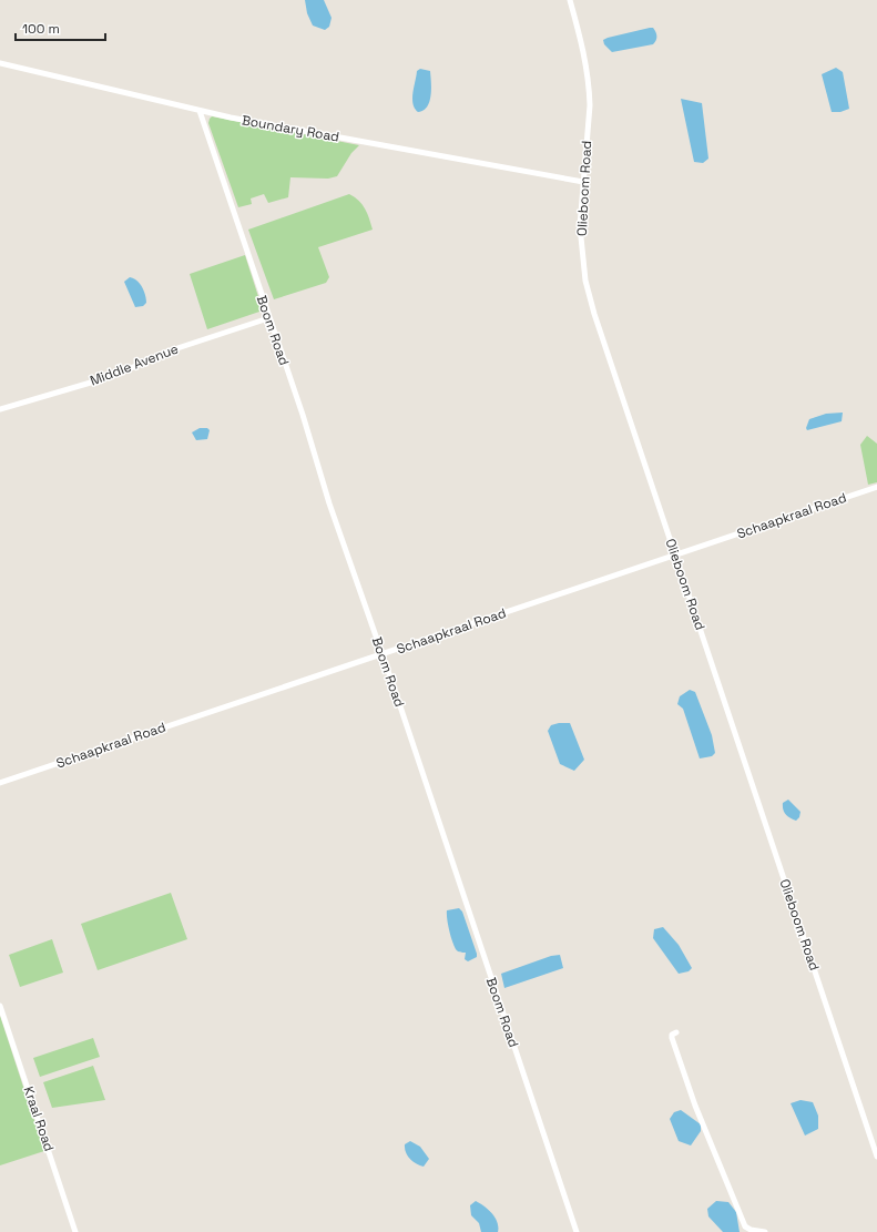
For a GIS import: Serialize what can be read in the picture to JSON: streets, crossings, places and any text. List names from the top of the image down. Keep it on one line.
{"streets":{"street":["Boundary Road","Olieboom Road","Boom Road","Middle Avenue","Schaapkraal Road","Kraal Road"]},"crossings":[["Boundary Road","Olieboom Road"],["Boundary Road","Boom Road"],["Olieboom Road","Schaapkraal Road"],["Boom Road","Middle Avenue"],["Boom Road","Schaapkraal Road"]],"scale_bar":"100 m"}
